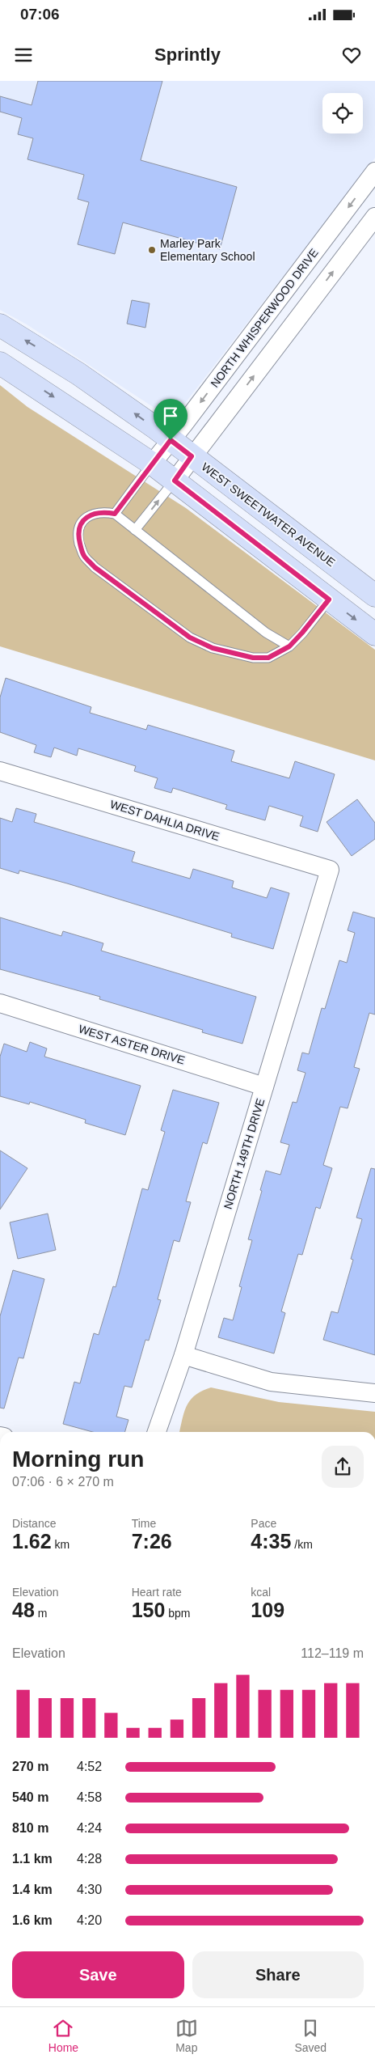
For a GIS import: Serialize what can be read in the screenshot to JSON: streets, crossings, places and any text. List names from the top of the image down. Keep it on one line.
{"streets":{"street":["NORTH WHISPERWOOD DRIVE","WEST SWEETWATER AVENUE","WEST DAHLIA DRIVE","WEST ASTER DRIVE","NORTH 149TH DRIVE"]},"crossings":[["NORTH WHISPERWOOD DRIVE","WEST SWEETWATER AVENUE"],["WEST DAHLIA DRIVE","NORTH 149TH DRIVE"],["WEST ASTER DRIVE","NORTH 149TH DRIVE"]],"places":["Marley Park Elementary School"],"page":{"status":"07:06","header":"Sprintly","heading":["Morning run","07:06 · 6 × 270 m"],"stats":[["Distance","1.62 km"],["Time","7:26"],["Pace","4:35 /km"],["Elevation","48 m"],["Heart rate","150 bpm"],["kcal","109"]],"chart":["Elevation","112–119 m"],"list":[{"name":"270 m","note":"4:52"},{"name":"540 m","note":"4:58"},{"name":"810 m","note":"4:24"},{"name":"1.1 km","note":"4:28"},{"name":"1.4 km","note":"4:30"},{"name":"1.6 km","note":"4:20"}],"buttons":["Save","Share"],"tabs":["Home","Map","Saved"]}}
